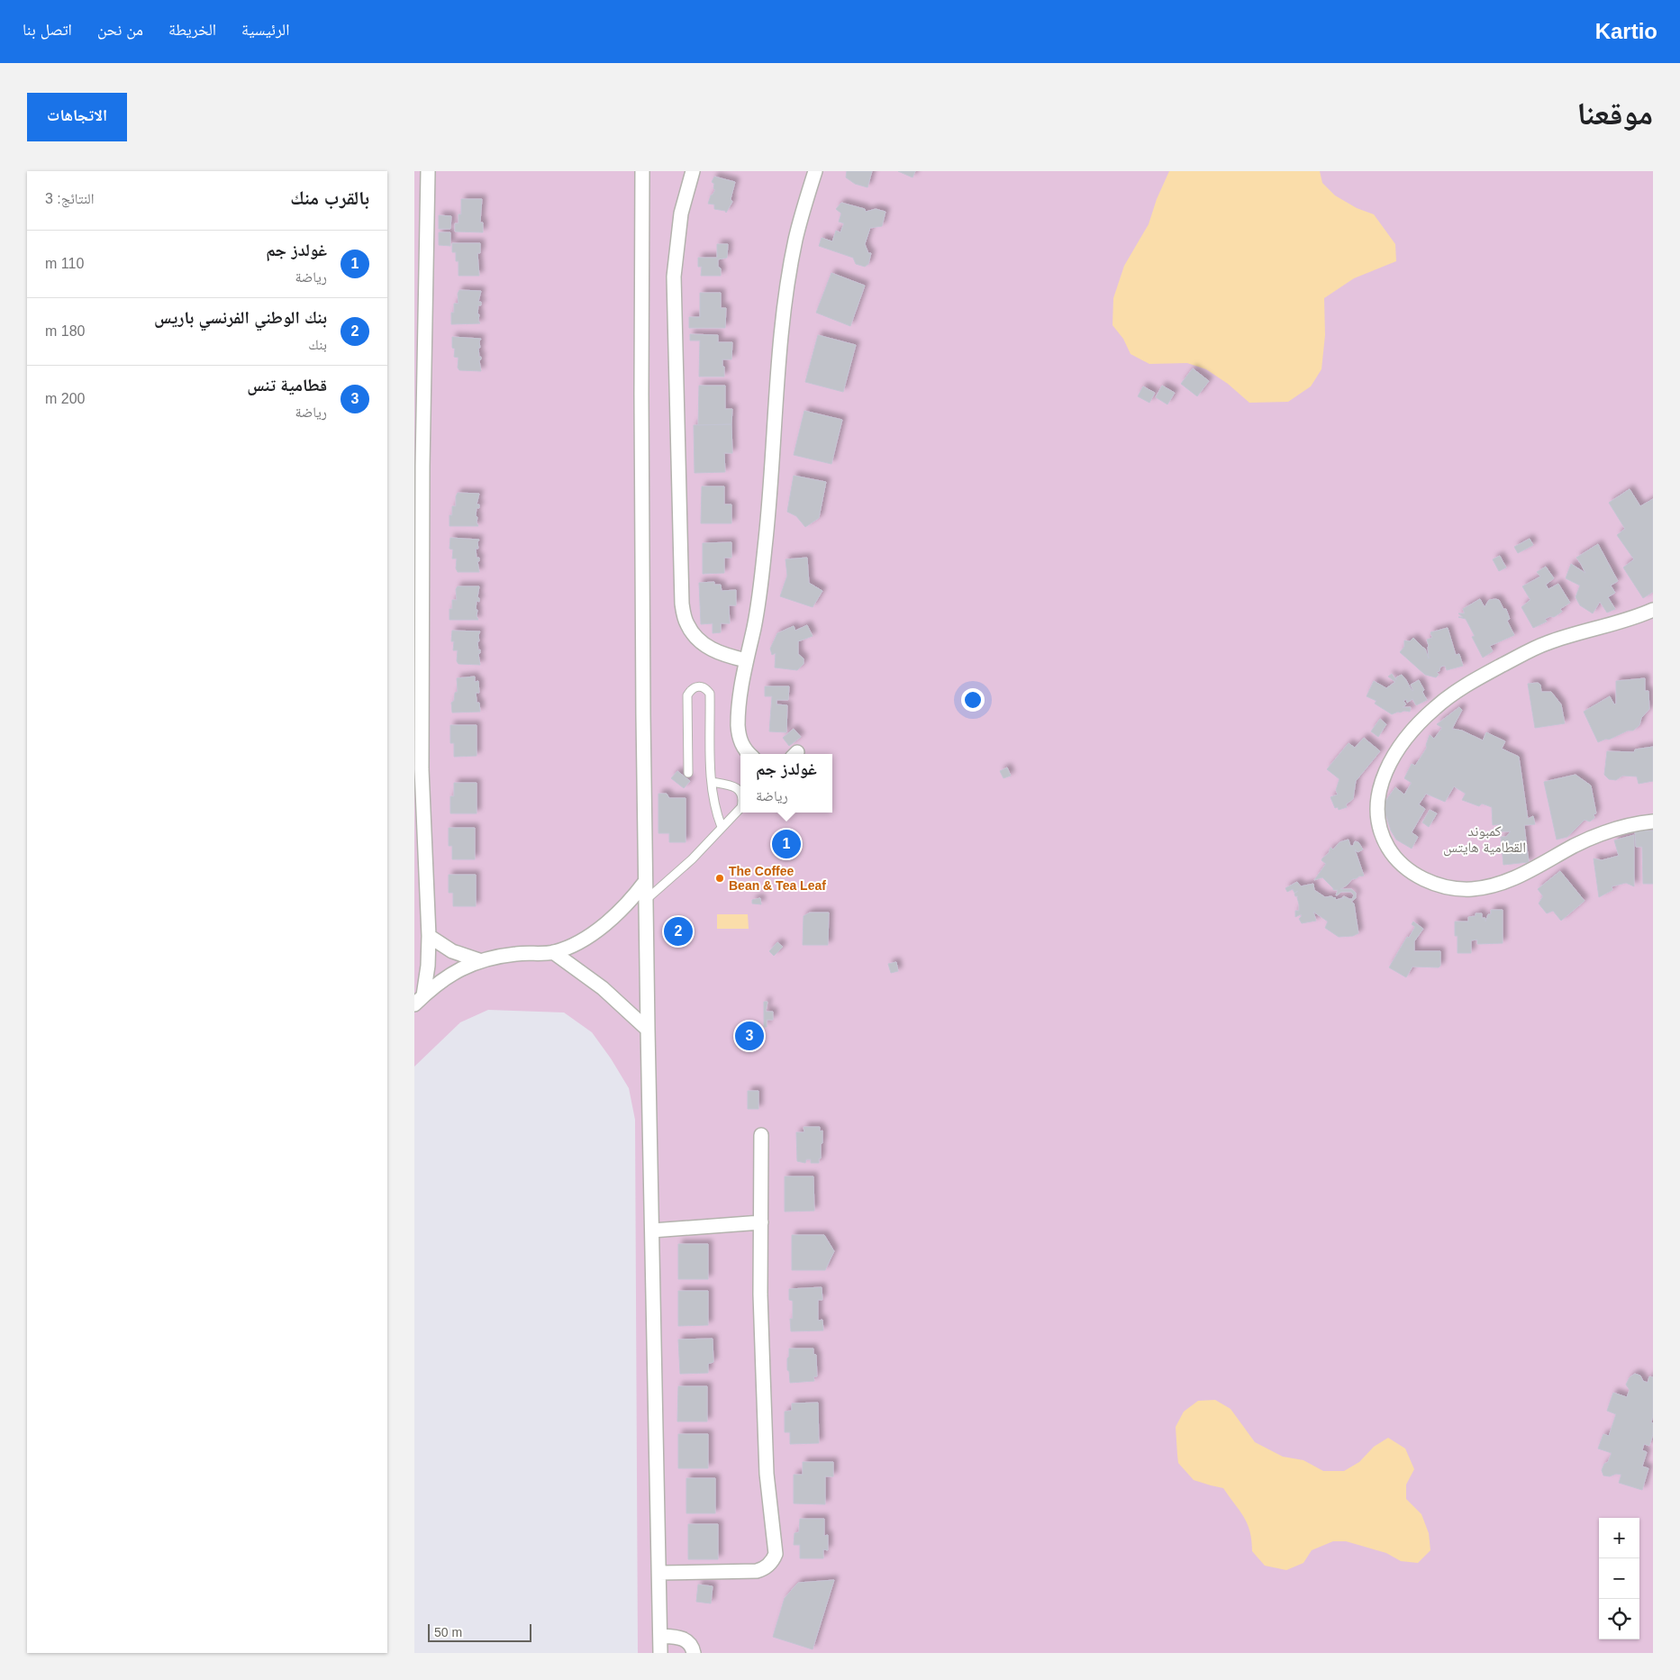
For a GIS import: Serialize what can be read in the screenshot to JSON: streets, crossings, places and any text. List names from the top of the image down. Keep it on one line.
{"districts":["كمبوند القطامية هايتس"],"places":["The Coffee Bean & Tea Leaf"],"scale_bar":"50 m","page":{"header":"Kartio","nav":["الرئيسية","الخريطة","من نحن","اتصل بنا"],"title":"موقعنا","buttons":"الاتجاهات","heading":["بالقرب منك","النتائج: 3"],"list":[{"mark":"1","name":"غولدز جم","note":"رياضة","value":"110 m"},{"mark":"2","name":"بنك الوطني الفرنسي باريس","note":"بنك","value":"180 m"},{"mark":"3","name":"قطامية تنس","note":"رياضة","value":"200 m"}],"popup":["غولدز جم","رياضة"],"pins":["1","2","3"],"map_buttons":["+","−"],"scale":"50 m"}}
